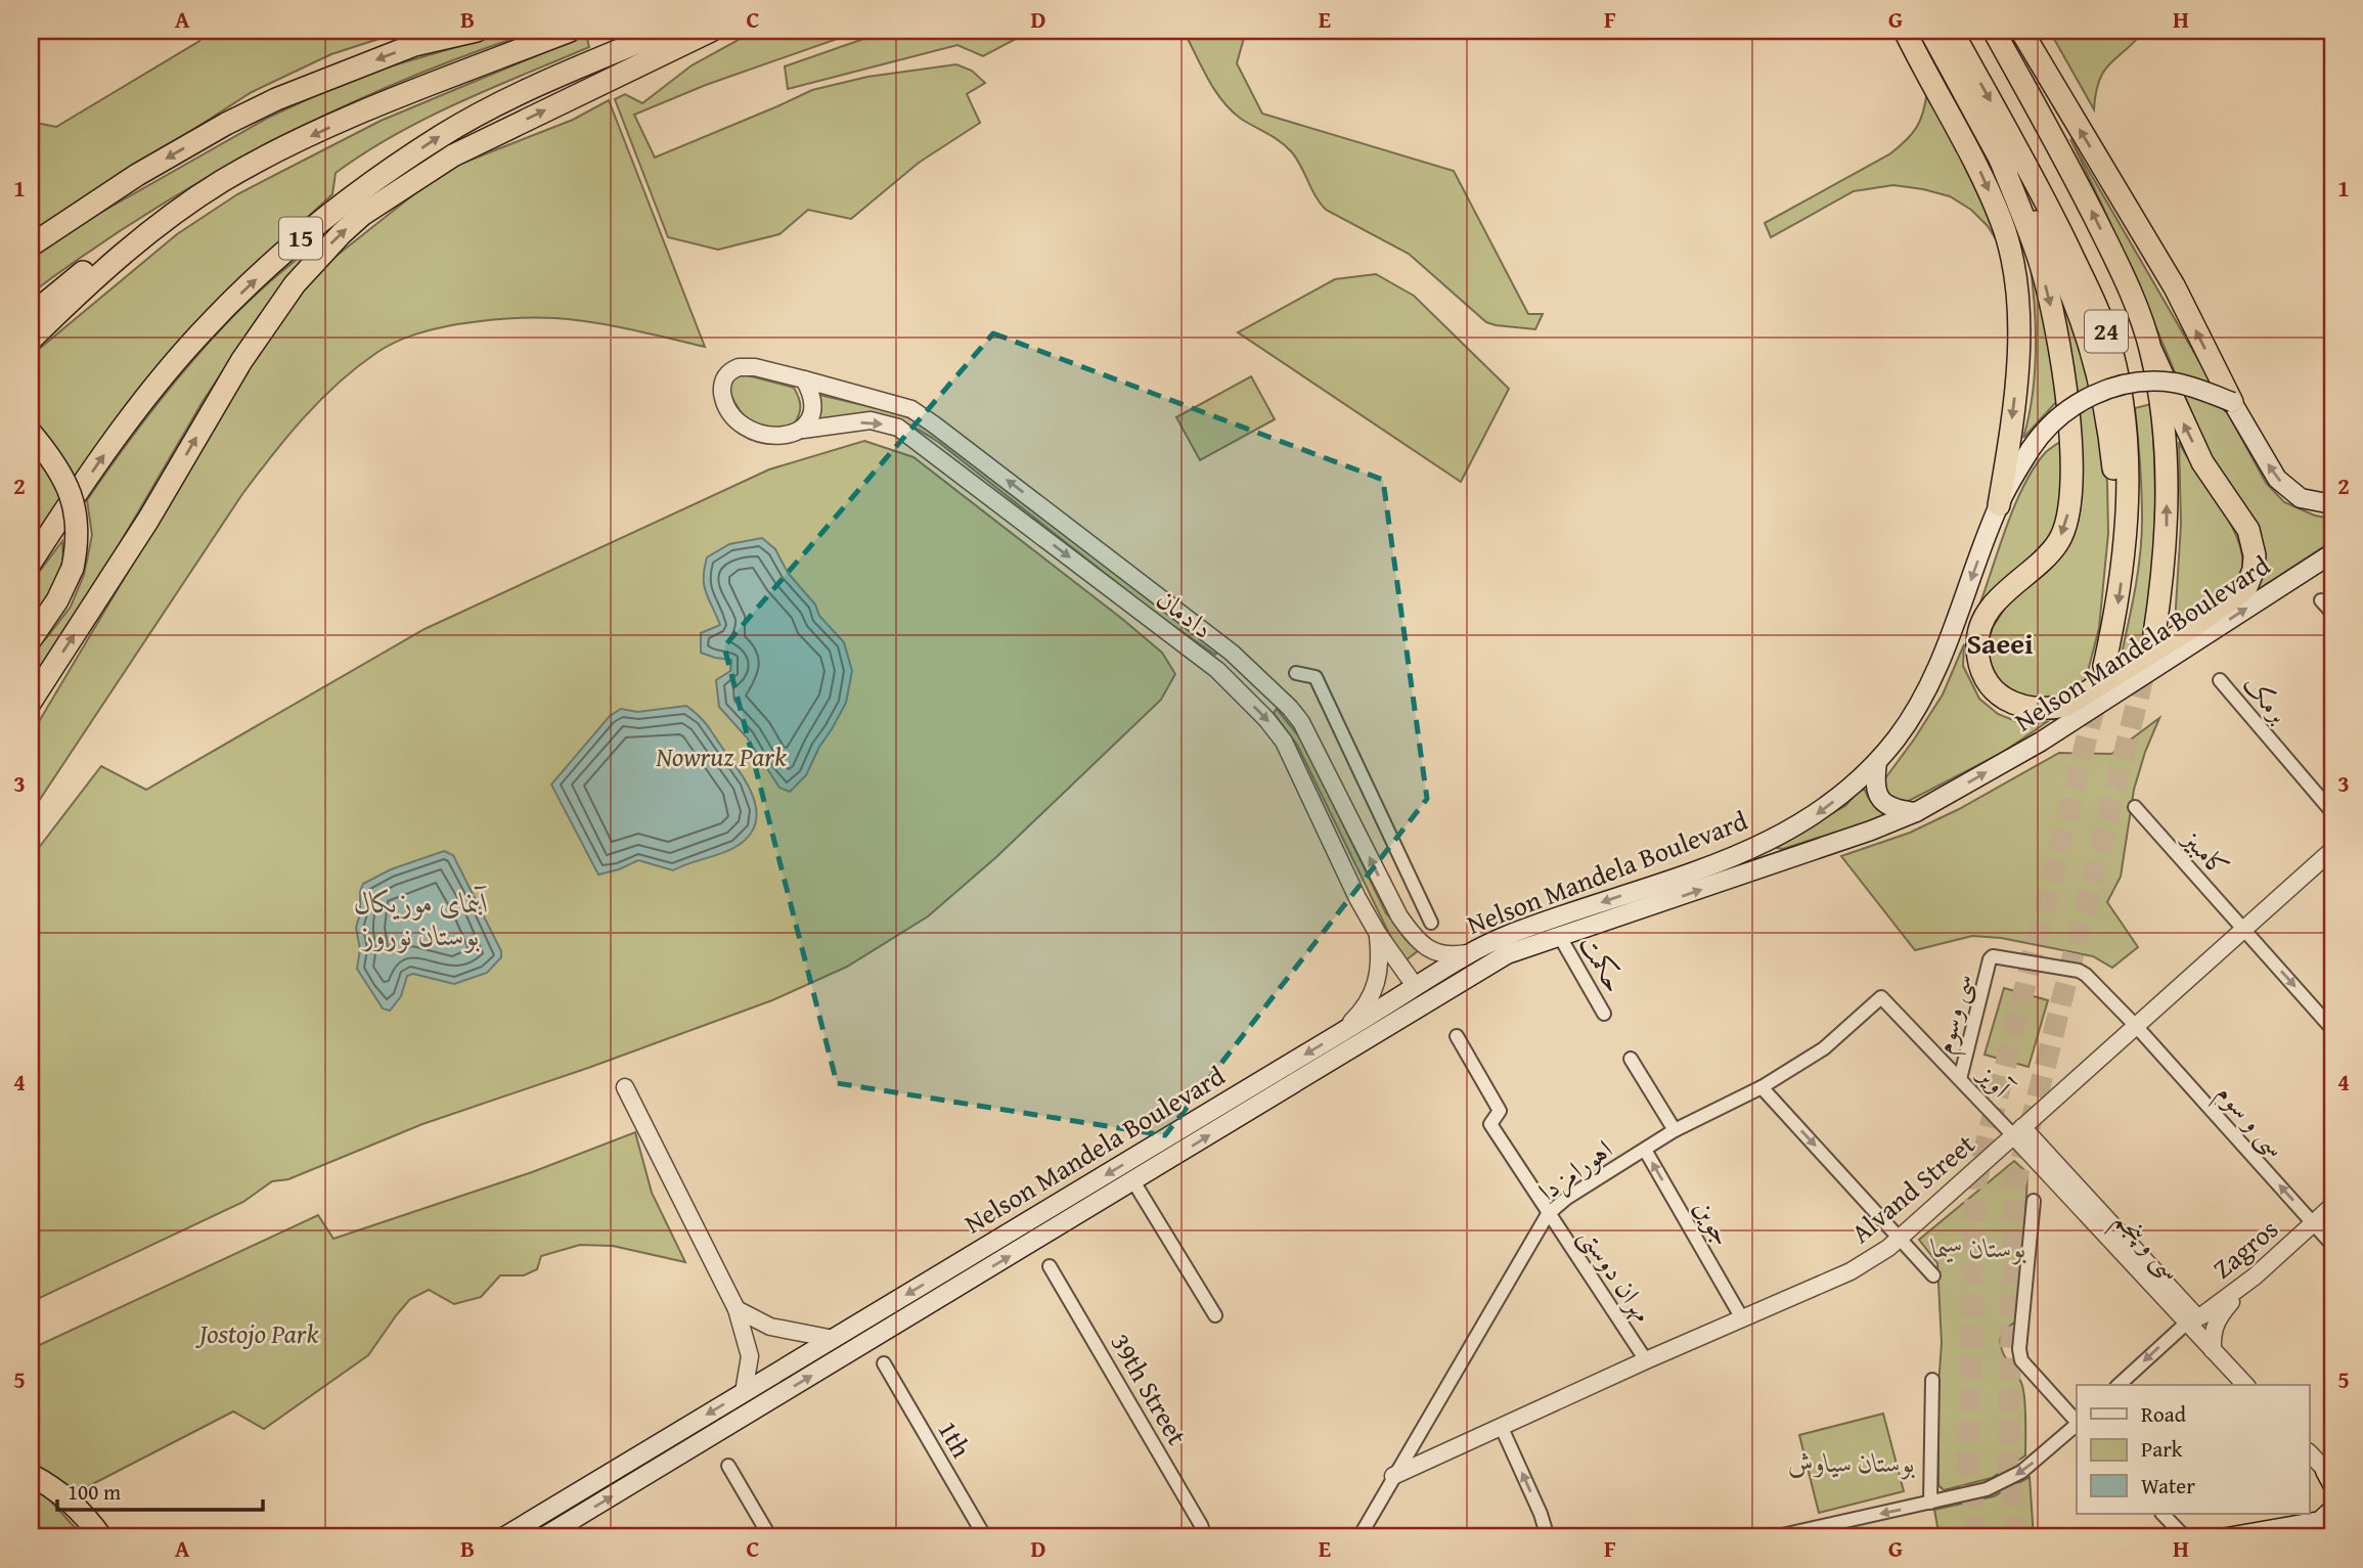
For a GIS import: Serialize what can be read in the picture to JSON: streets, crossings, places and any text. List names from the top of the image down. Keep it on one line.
{"streets":{"highway":["15","24"],"main road":["Nelson Mandela Boulevard"],"street":["دادمان","برمک","کامبیز","حکمت","سی وسوم","آویز","سی و سوم","اهورامزدا","Alvand Street","جوین","سی و پنجم","Zagros","مهران دوستی","39th Street","1th"]},"crossings":[["دادمان","Nelson Mandela Boulevard"],["Nelson Mandela Boulevard","حکمت"],["کامبیز","Alvand Street"],["سی وسوم","آویز"],["سی وسوم","سی و سوم"],["سی وسوم","Alvand Street"],["آویز","اهورامزدا"],["آویز","Alvand Street"],["آویز","سی و پنجم"],["سی و سوم","Alvand Street"],["سی و سوم","Zagros"],["اهورامزدا","Alvand Street"],["اهورامزدا","جوین"],["اهورامزدا","مهران دوستی"],["Alvand Street","جوین"],["Alvand Street","سی و پنجم"],["Alvand Street","مهران دوستی"],["سی و پنجم","Zagros"]],"one_way":["کامبیز","سی و سوم","جوین"],"districts":["Saeei"],"water":["آبنمای موزیکال بوستان نوروز"],"parks":["Nowruz Park","بوستان سیما","Jostojo Park","بوستان سیاوش"],"legend":["Road","Park","Water"],"scale_bar":"100 m","grid":{"columns":["A","B","C","D","E","F","G","H"],"rows":["1","2","3","4","5"]}}
